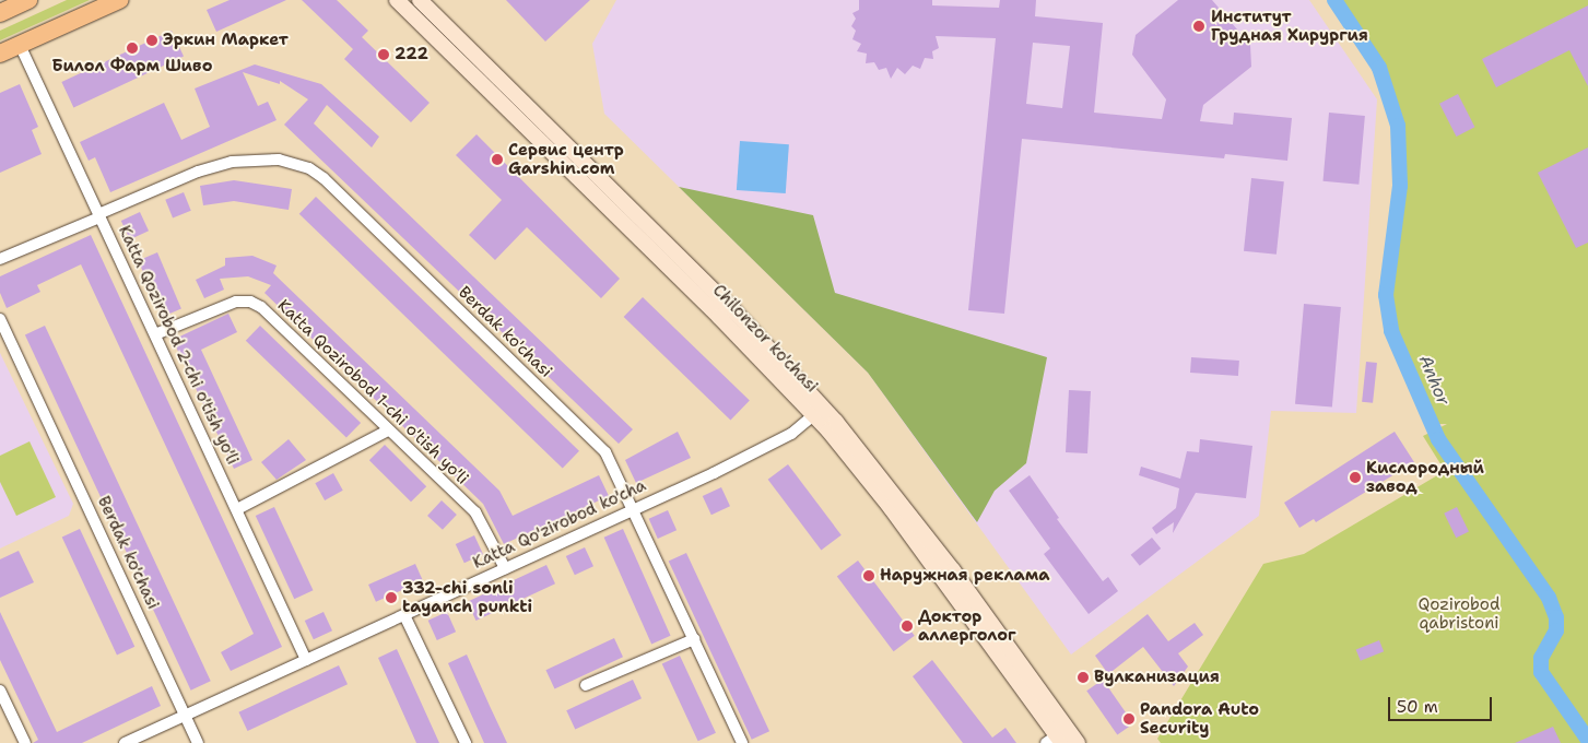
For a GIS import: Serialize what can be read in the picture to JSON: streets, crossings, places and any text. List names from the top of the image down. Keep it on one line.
{"streets":{"main road":["Chilonzor ko'chasi"],"street":["Berdak ko'chasi","Katta Qozirobod 2-chi o'tish yo'li","Katta Qozirobod 1-chi o'tish yo'li","Katta Qo'zirobod ko'cha"]},"crossings":[["Berdak ko'chasi","Katta Qozirobod 2-chi o'tish yo'li"],["Berdak ko'chasi","Katta Qo'zirobod ko'cha"],["Chilonzor ko'chasi","Katta Qo'zirobod ko'cha"],["Katta Qozirobod 2-chi o'tish yo'li","Katta Qozirobod 1-chi o'tish yo'li"],["Katta Qozirobod 2-chi o'tish yo'li","Katta Qo'zirobod ko'cha"],["Katta Qozirobod 1-chi o'tish yo'li","Katta Qo'zirobod ko'cha"]],"water":["Anhor"],"parks":["Qozirobod qabristoni"],"places":["Институт Грудная Хирургия","Эркин Маркет","Билол Фарм Шиво","222","Сервис центр Garshin.com","Кислородный завод","Наружная реклама","332-chi sonli tayanch punkti","Доктор аллерголог","Вулканизация","Pandora Auto Security"],"scale_bar":"50 m"}
